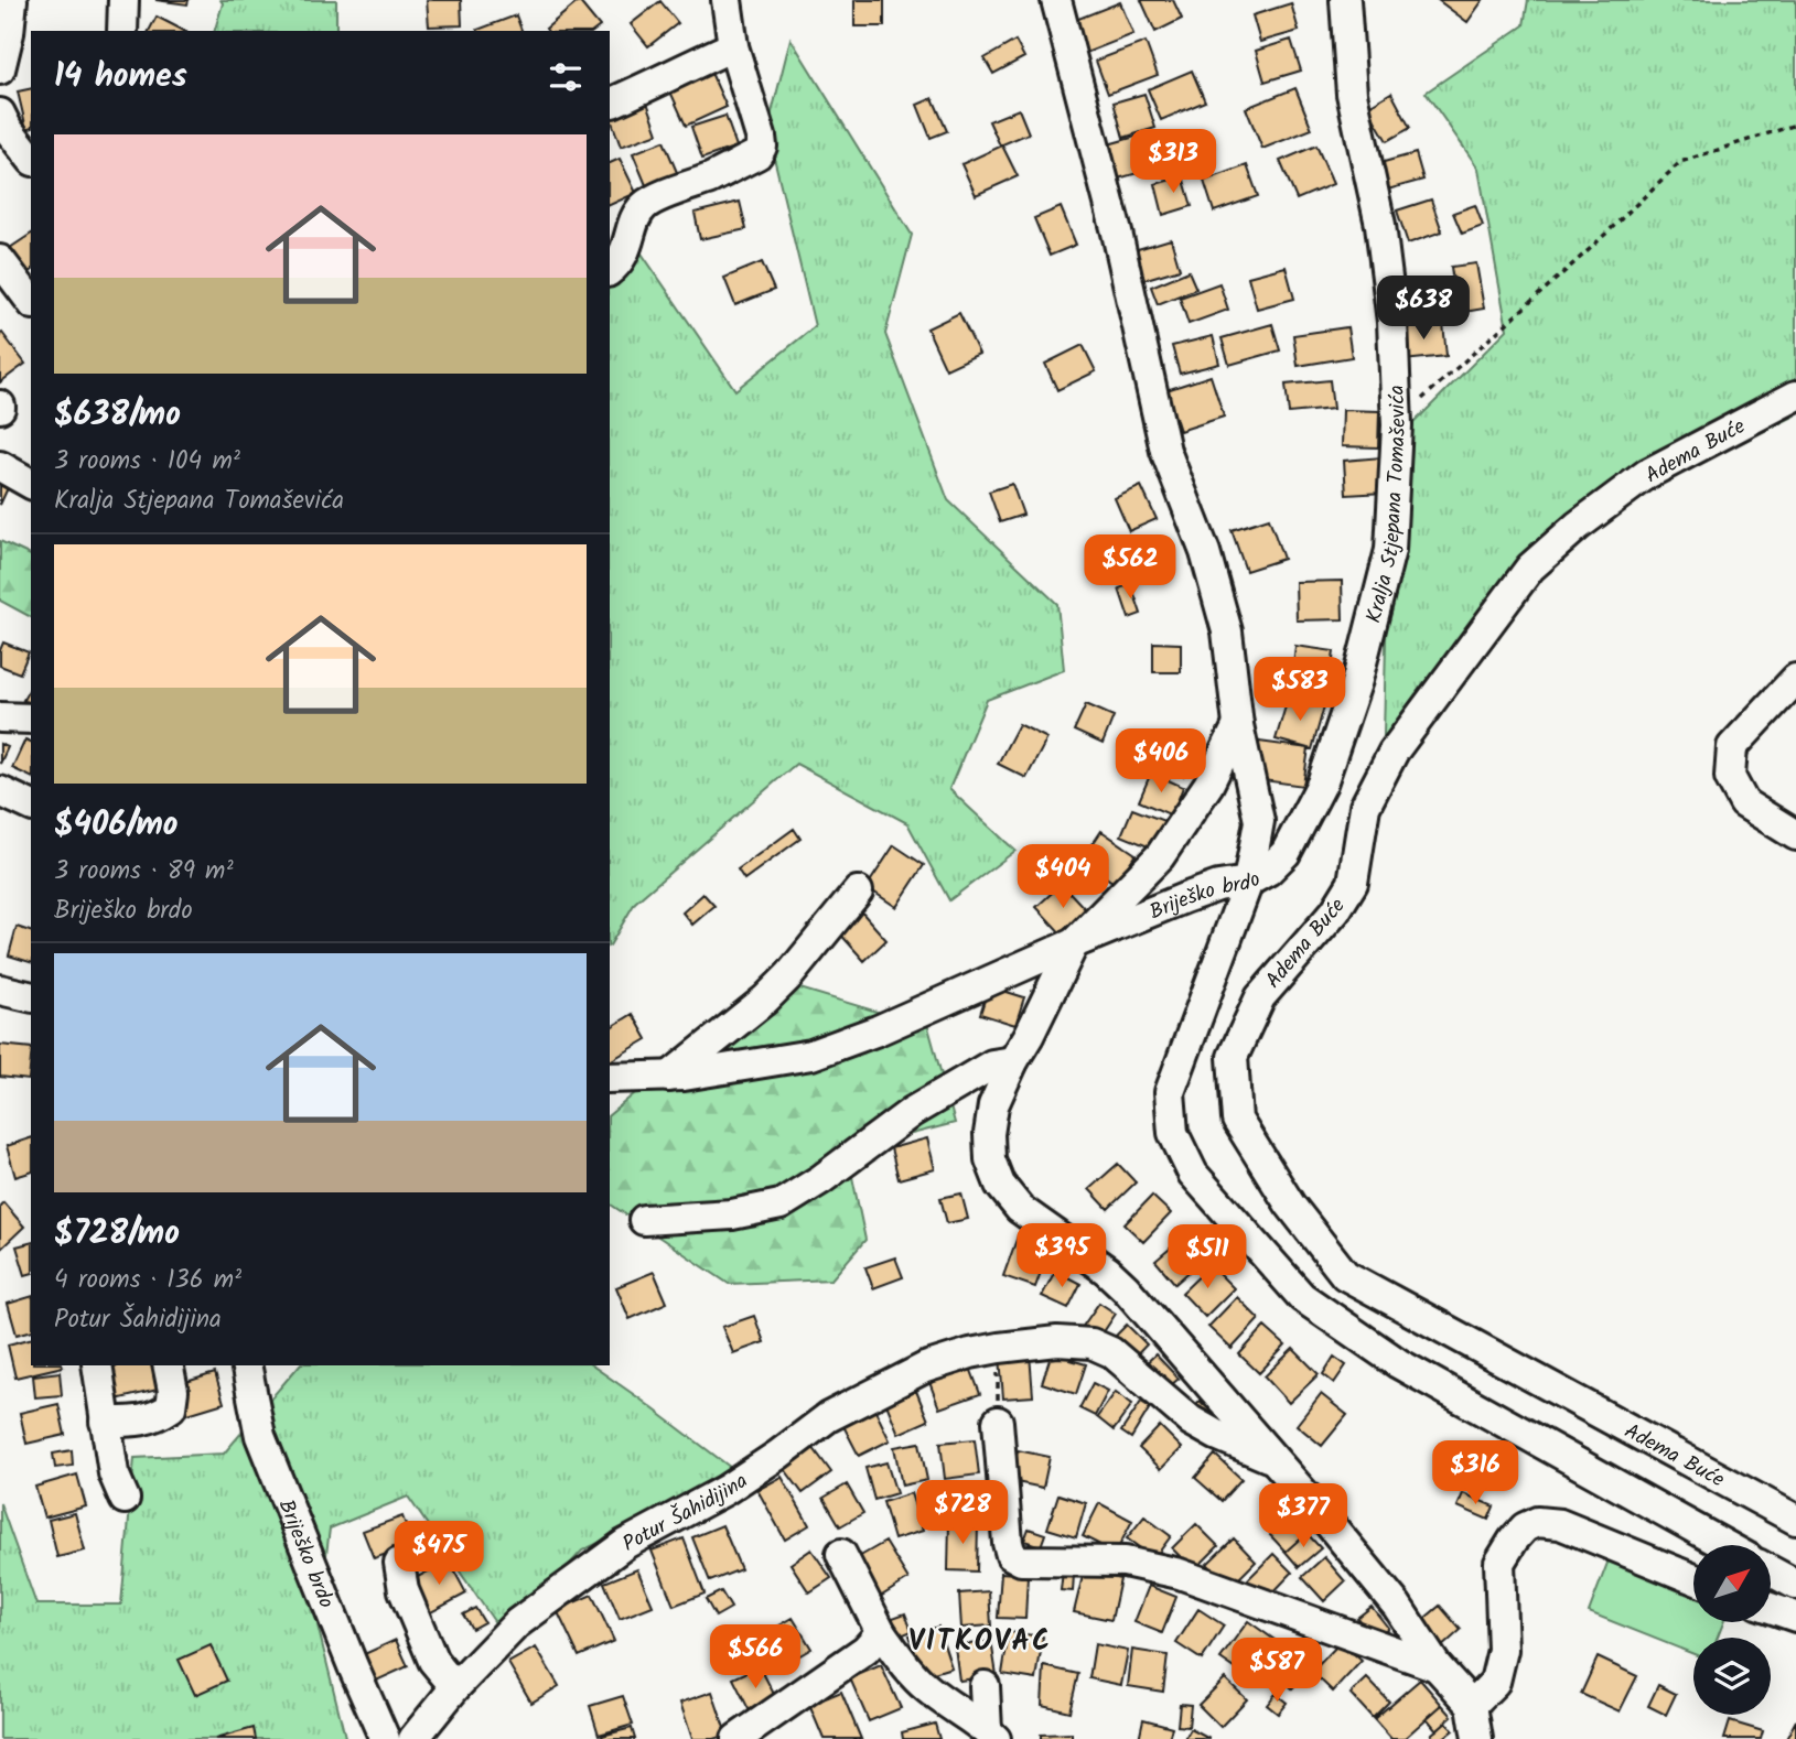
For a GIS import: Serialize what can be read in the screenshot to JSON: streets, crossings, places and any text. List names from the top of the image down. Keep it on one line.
{"streets":{"street":["Adema Buće","Kralja Stjepana Tomaševića","Briješko brdo","Potur Šahidijina"]},"crossings":[["Kralja Stjepana Tomaševića","Briješko brdo"],["Briješko brdo","Potur Šahidijina"]],"districts":["VITKOVAC"],"north":"top right","page":{"heading":"14 homes","list":[{"name":"$638/mo","note":"3 rooms · 104 m² · Kralja Stjepana Tomaševića"},{"name":"$406/mo","note":"3 rooms · 89 m² · Briješko brdo"},{"name":"$728/mo","note":"4 rooms · 136 m² · Potur Šahidijina"}],"price":["$313","$638","$562","$583","$406","$404","$395","$511","$316","$728","$377","$475","$566","$587"]}}
